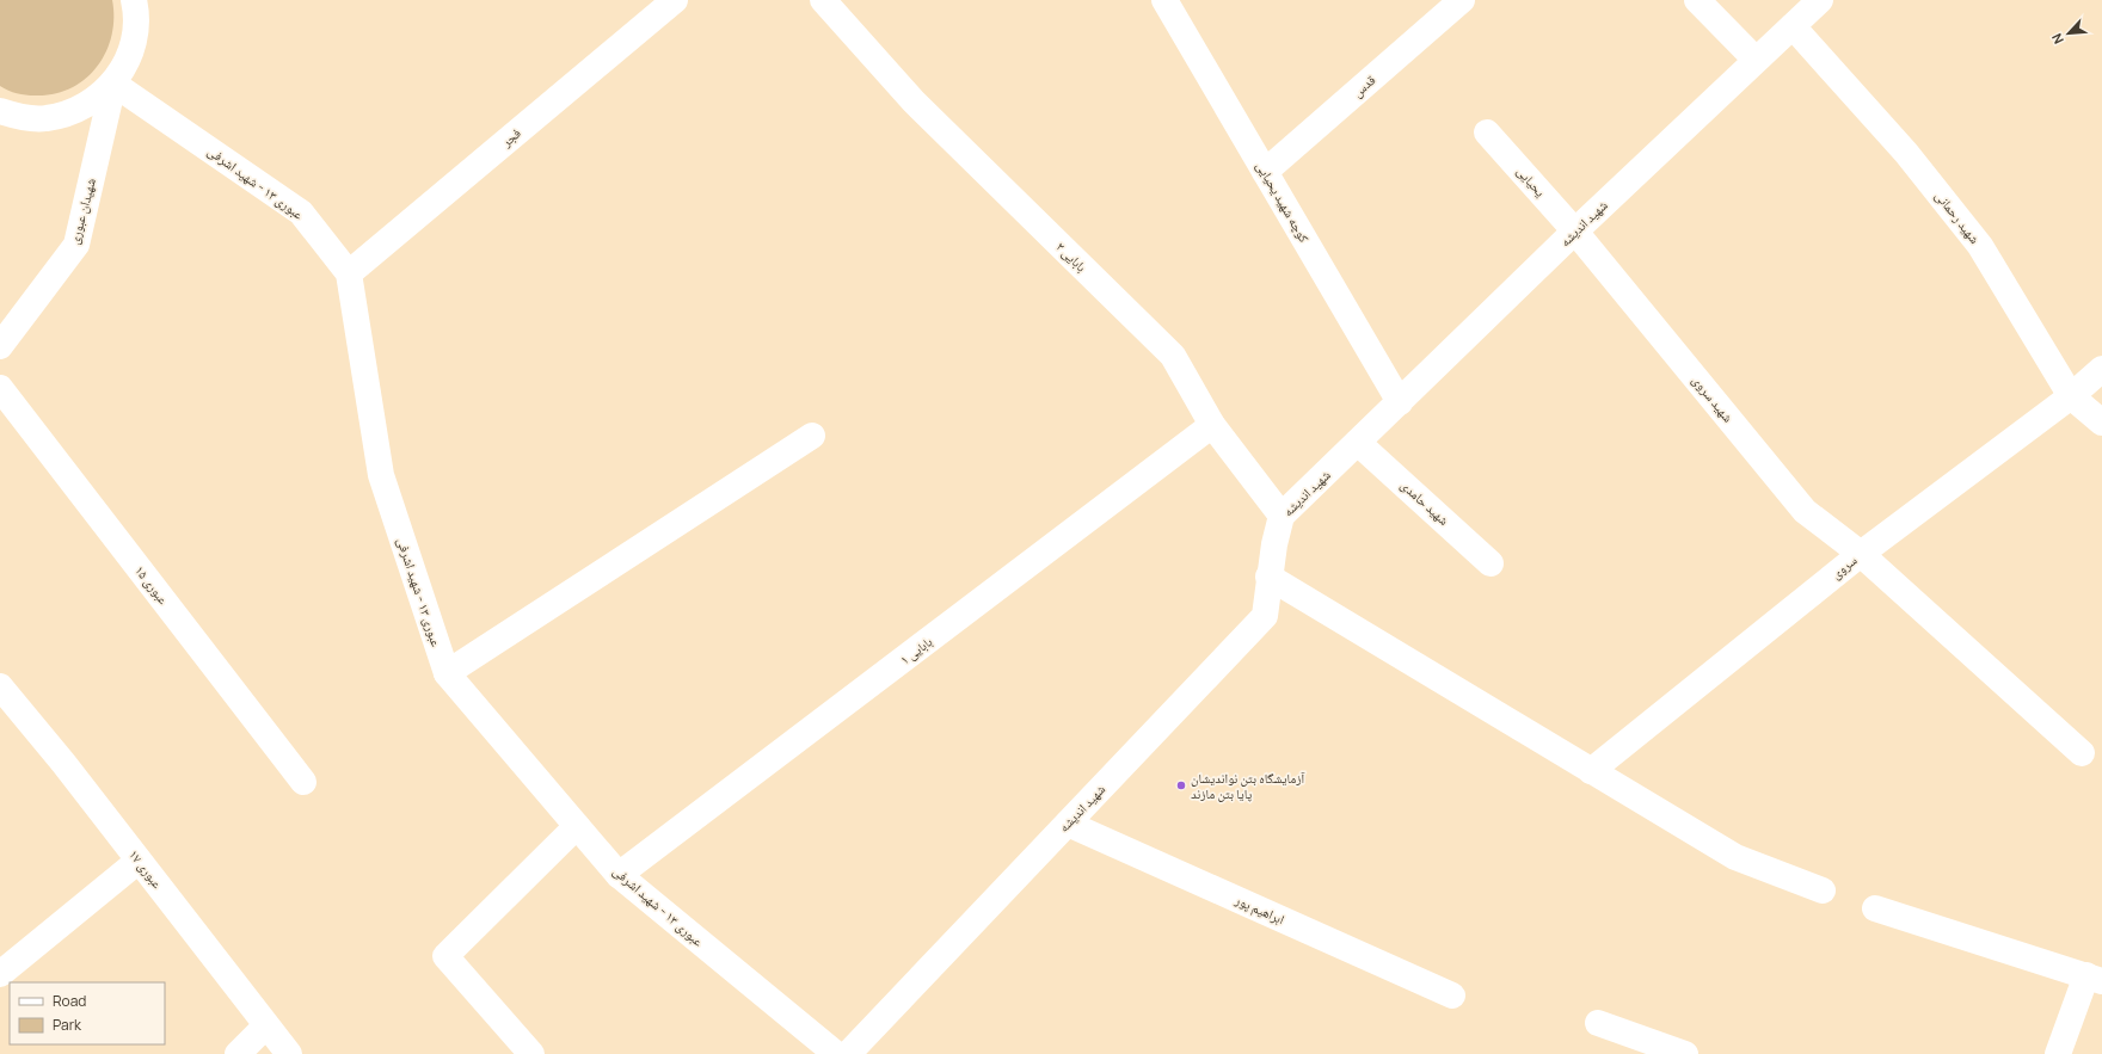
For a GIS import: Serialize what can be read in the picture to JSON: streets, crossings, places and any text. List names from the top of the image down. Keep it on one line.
{"streets":{"street":["قدس","فجر","یحیایی","عبوری ۱۳ - شهید اشرفی","کوچه شهید یحیایی","شهیدان عبوری","شهید رحمانی","شهید اندیشه","بابایی ۲","شهید سروی","شهید حامدی","سروی","عبوری ۱۵","بابایی ۱","عبوری ۱۷","ابراهیم پور"]},"crossings":[["قدس","کوچه شهید یحیایی"],["فجر","عبوری ۱۳ - شهید اشرفی"],["یحیایی","شهید اندیشه"],["یحیایی","شهید سروی"],["عبوری ۱۳ - شهید اشرفی","شهیدان عبوری"],["عبوری ۱۳ - شهید اشرفی","بابایی ۱"],["کوچه شهید یحیایی","شهید اندیشه"],["شهید رحمانی","شهید اندیشه"],["شهید رحمانی","سروی"],["شهید اندیشه","بابایی ۲"],["شهید اندیشه","شهید سروی"],["شهید اندیشه","شهید حامدی"],["شهید اندیشه","ابراهیم پور"],["بابایی ۲","بابایی ۱"],["شهید سروی","سروی"]],"places":["آزمایشگاه بتن نواندیشان پایا بتن مازند"],"legend":["Road","Park"],"north":"bottom left"}
